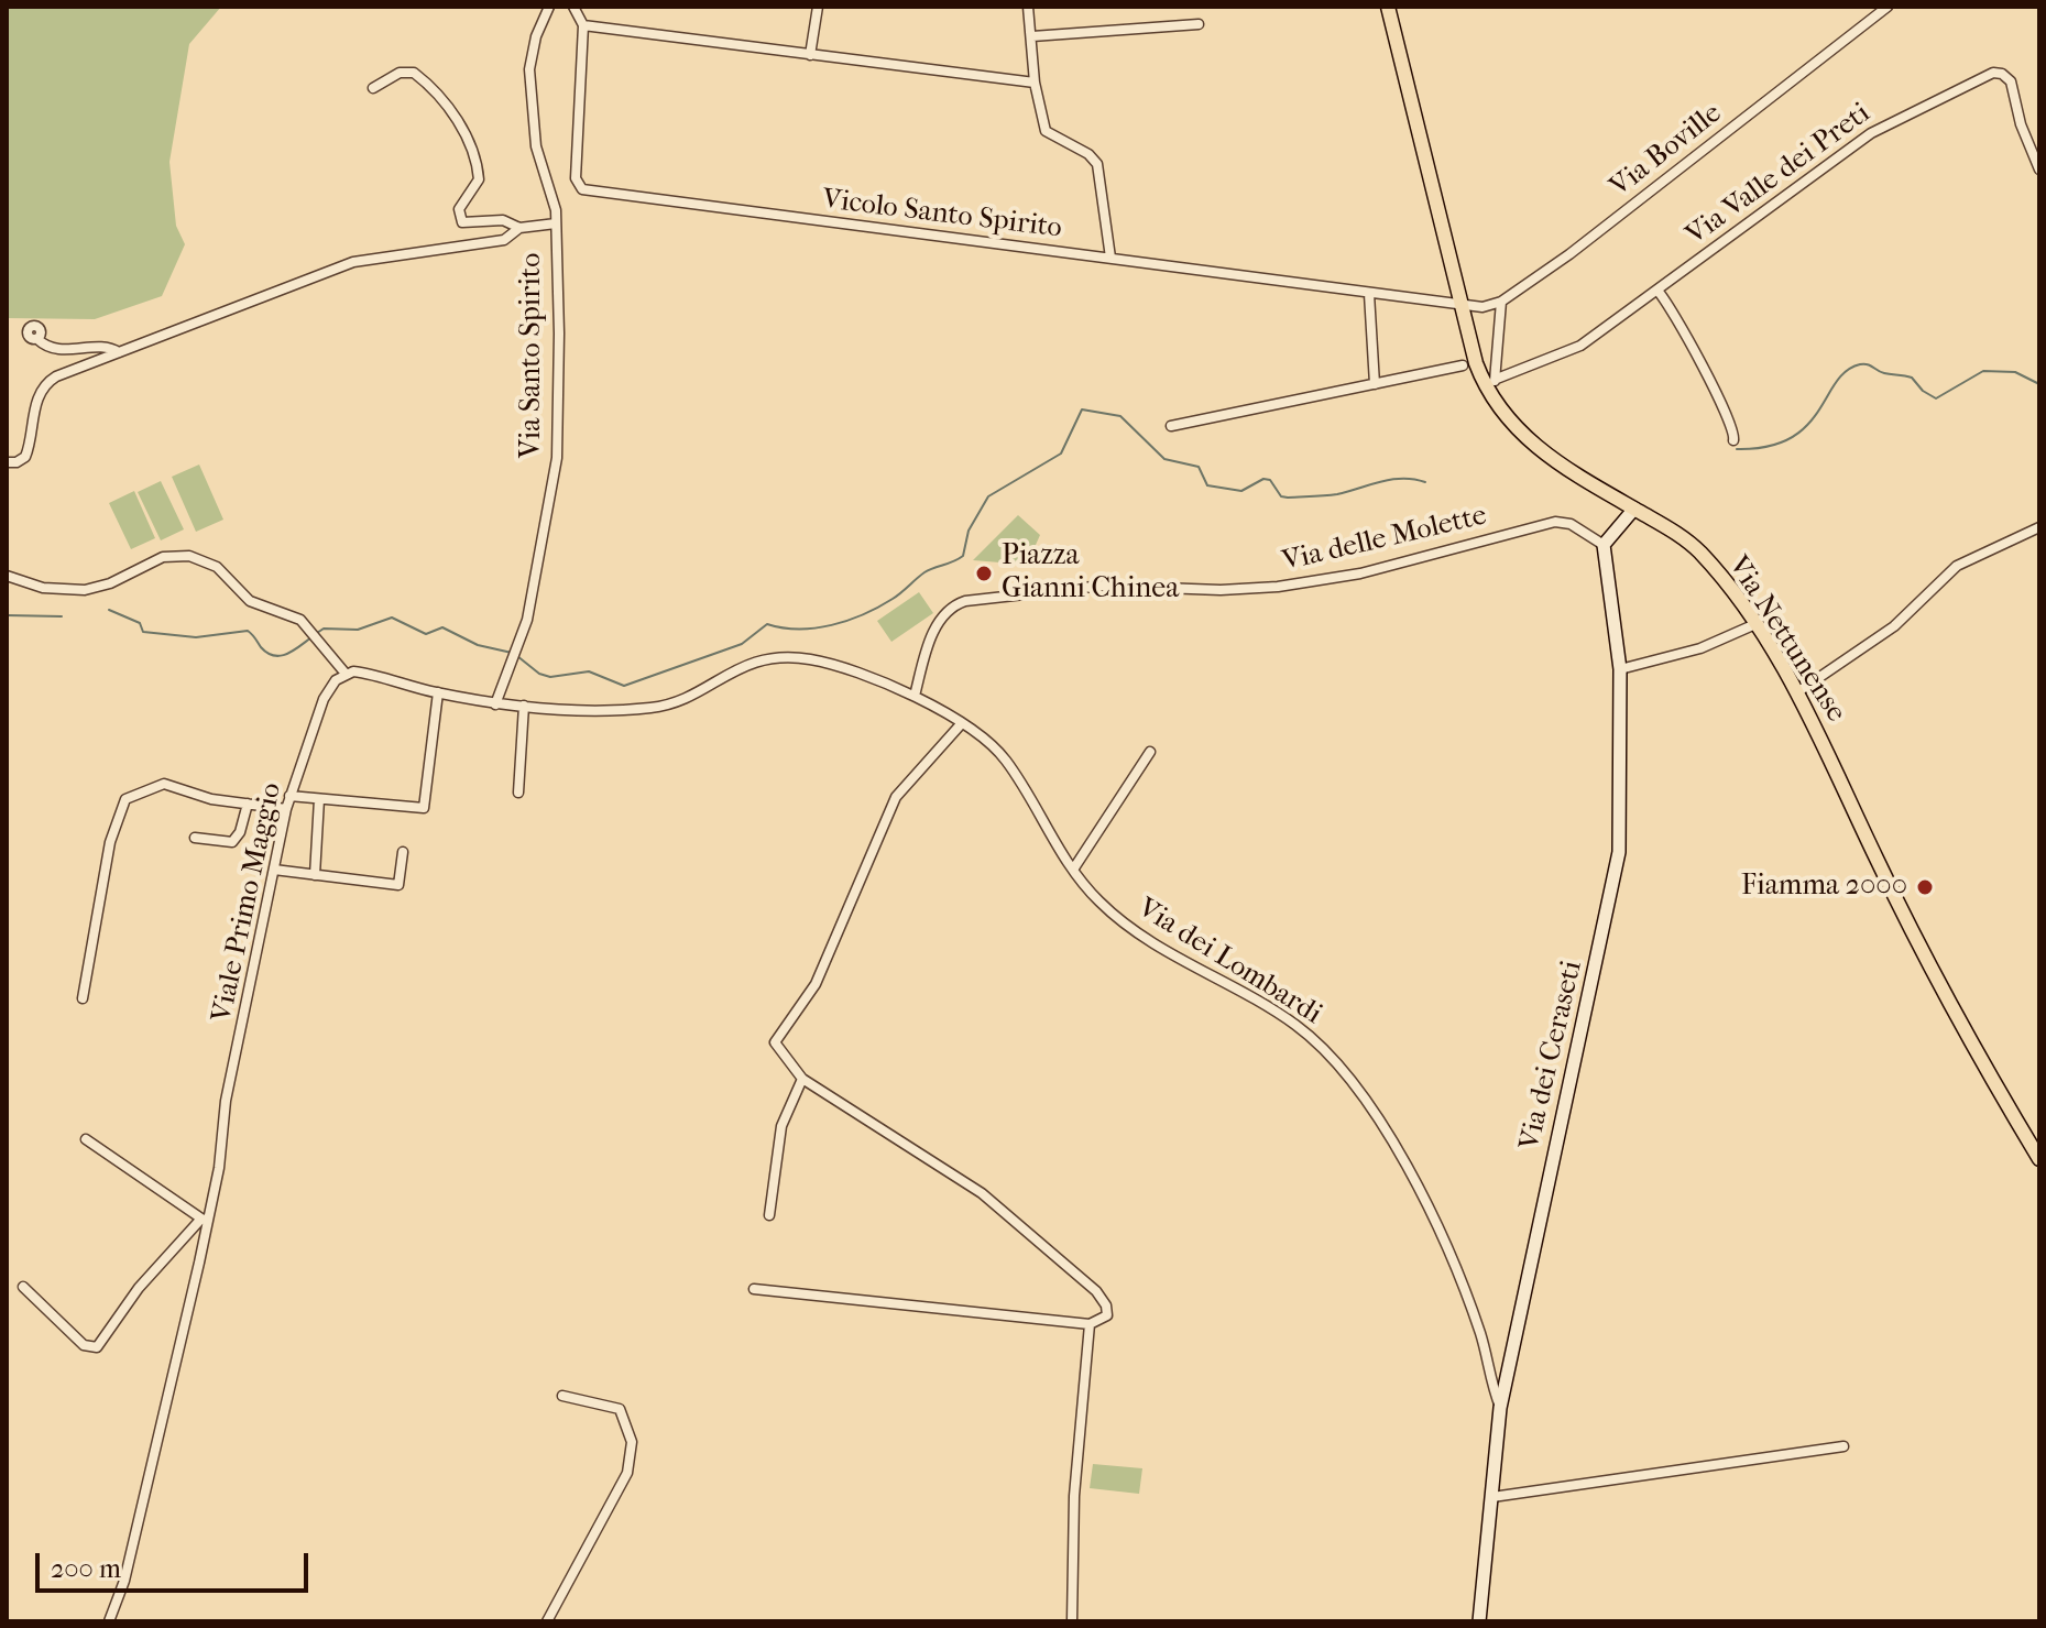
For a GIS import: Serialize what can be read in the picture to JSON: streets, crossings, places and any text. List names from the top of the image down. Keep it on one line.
{"streets":{"main road":["Via Nettunense"],"street":["Via Boville","Via Valle dei Preti","Vicolo Santo Spirito","Via Santo Spirito","Via delle Molette","Viale Primo Maggio","Via dei Lombardi","Via dei Ceraseti"]},"crossings":[["Via Valle dei Preti","Via Nettunense"],["Vicolo Santo Spirito","Via Nettunense"],["Via delle Molette","Via dei Lombardi"],["Via delle Molette","Via dei Ceraseti"],["Via dei Lombardi","Via dei Ceraseti"]],"places":["Piazza Gianni Chinea","Fiamma 2000"],"scale_bar":"200 m"}
